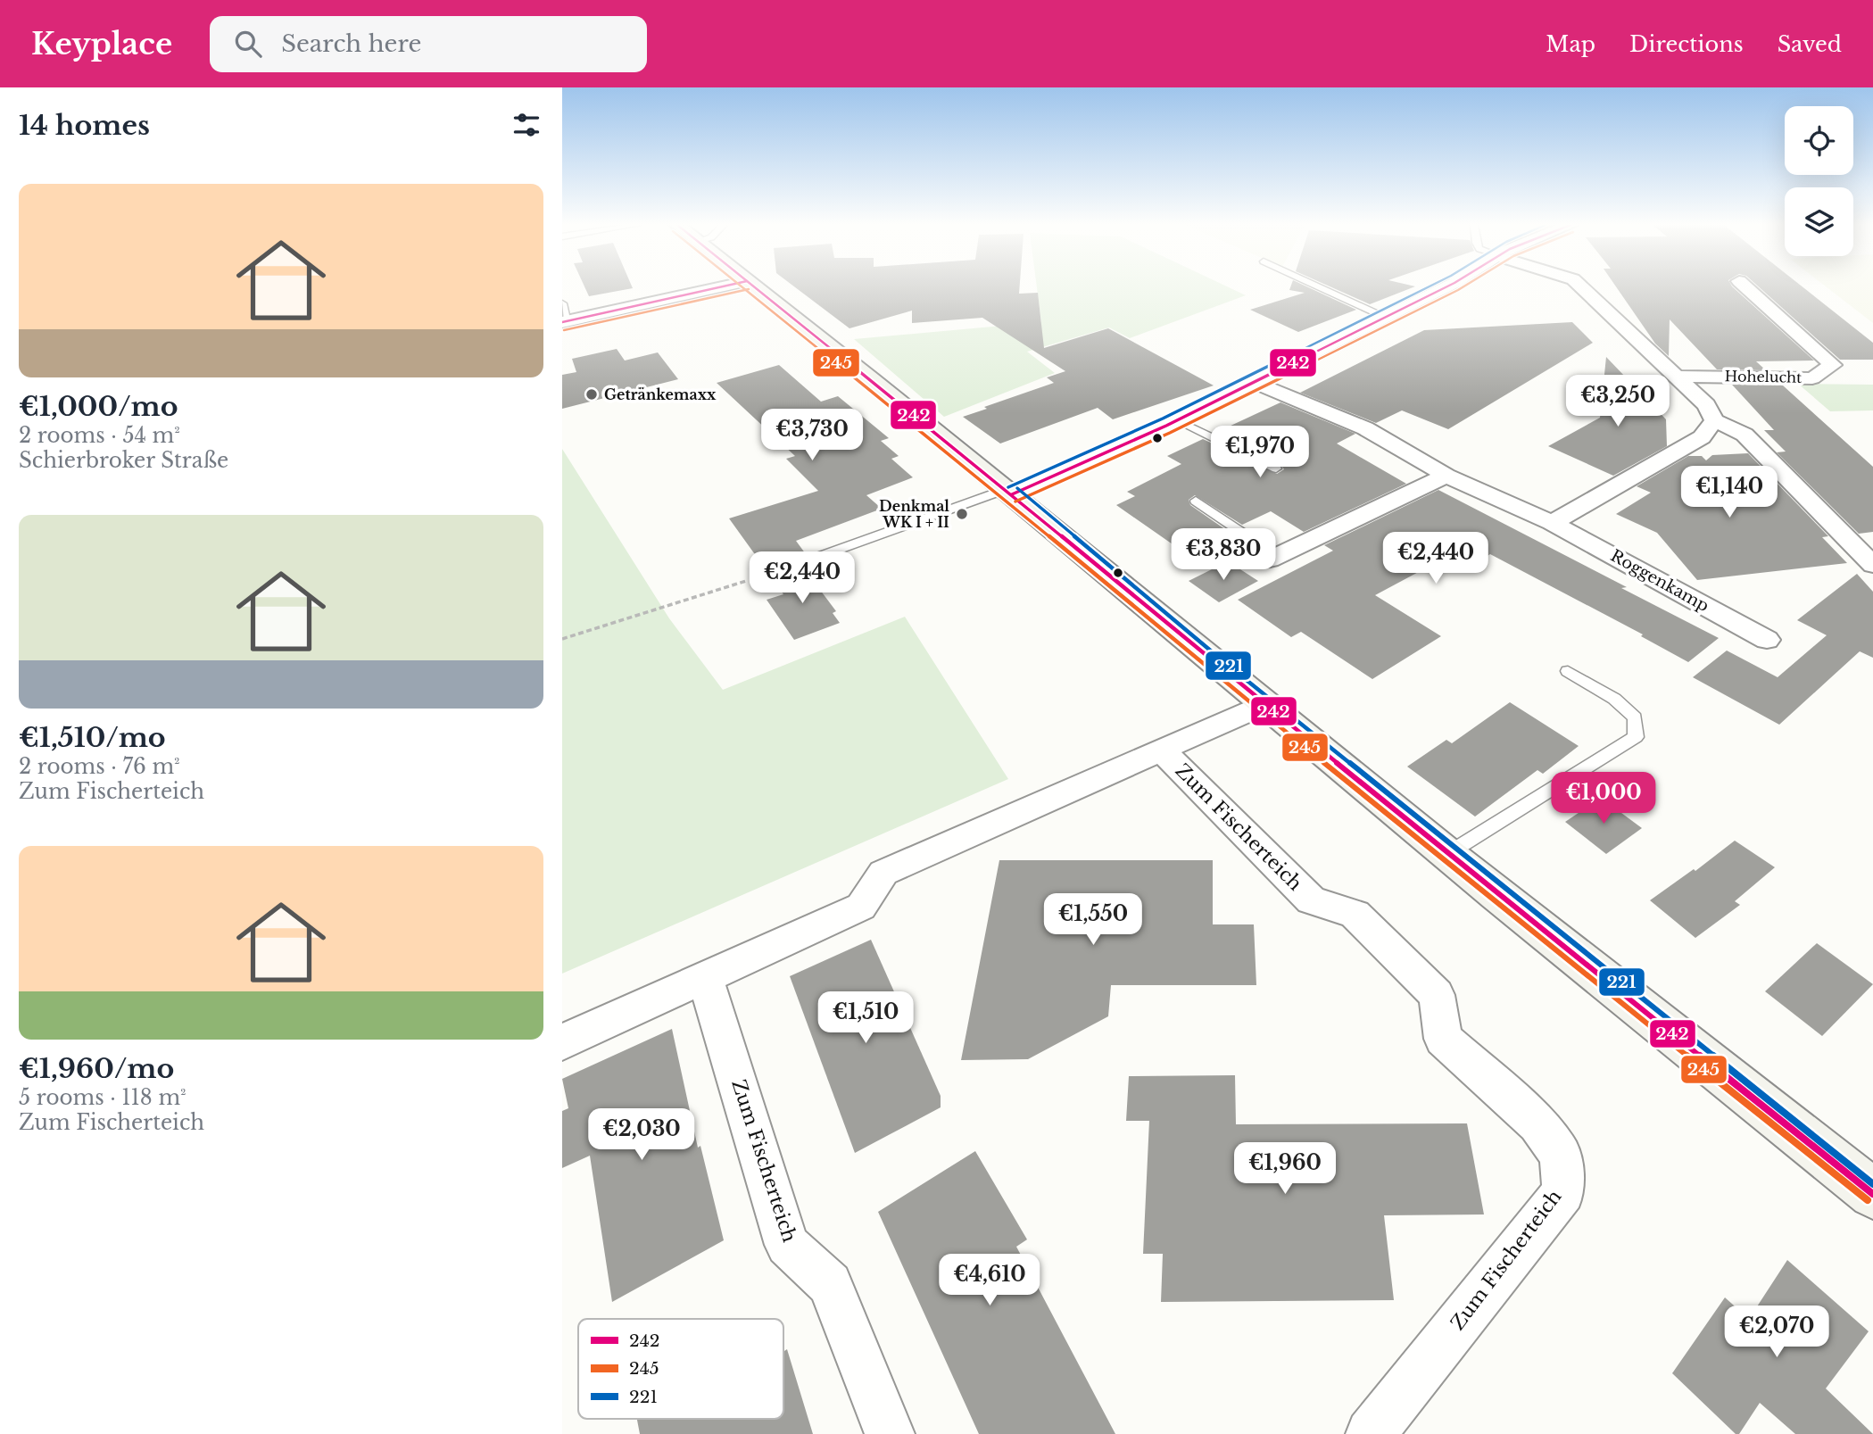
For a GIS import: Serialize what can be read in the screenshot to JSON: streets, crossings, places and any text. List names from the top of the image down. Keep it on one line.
{"streets":{"street":["Hohelucht","Roggenkamp","Zum Fischerteich"]},"places":["Getränkemaxx","Denkmal WK I + II"],"lines":["transit line 242","transit line 245","transit line 221"],"legend":["242","245","221"],"page":{"header":"Keyplace","search":"Search here","nav":["Map","Directions","Saved"],"heading":"14 homes","list":[{"name":"€1,000/mo","note":"2 rooms · 54 m² · Schierbroker Straße"},{"name":"€1,510/mo","note":"2 rooms · 76 m² · Zum Fischerteich"},{"name":"€1,960/mo","note":"5 rooms · 118 m² · Zum Fischerteich"}],"price":["€3,250","€3,730","€1,970","€1,140","€3,830","€2,440","€2,440","€1,000","€1,550","€1,510","€2,030","€1,960","€4,610","€2,070"]}}
